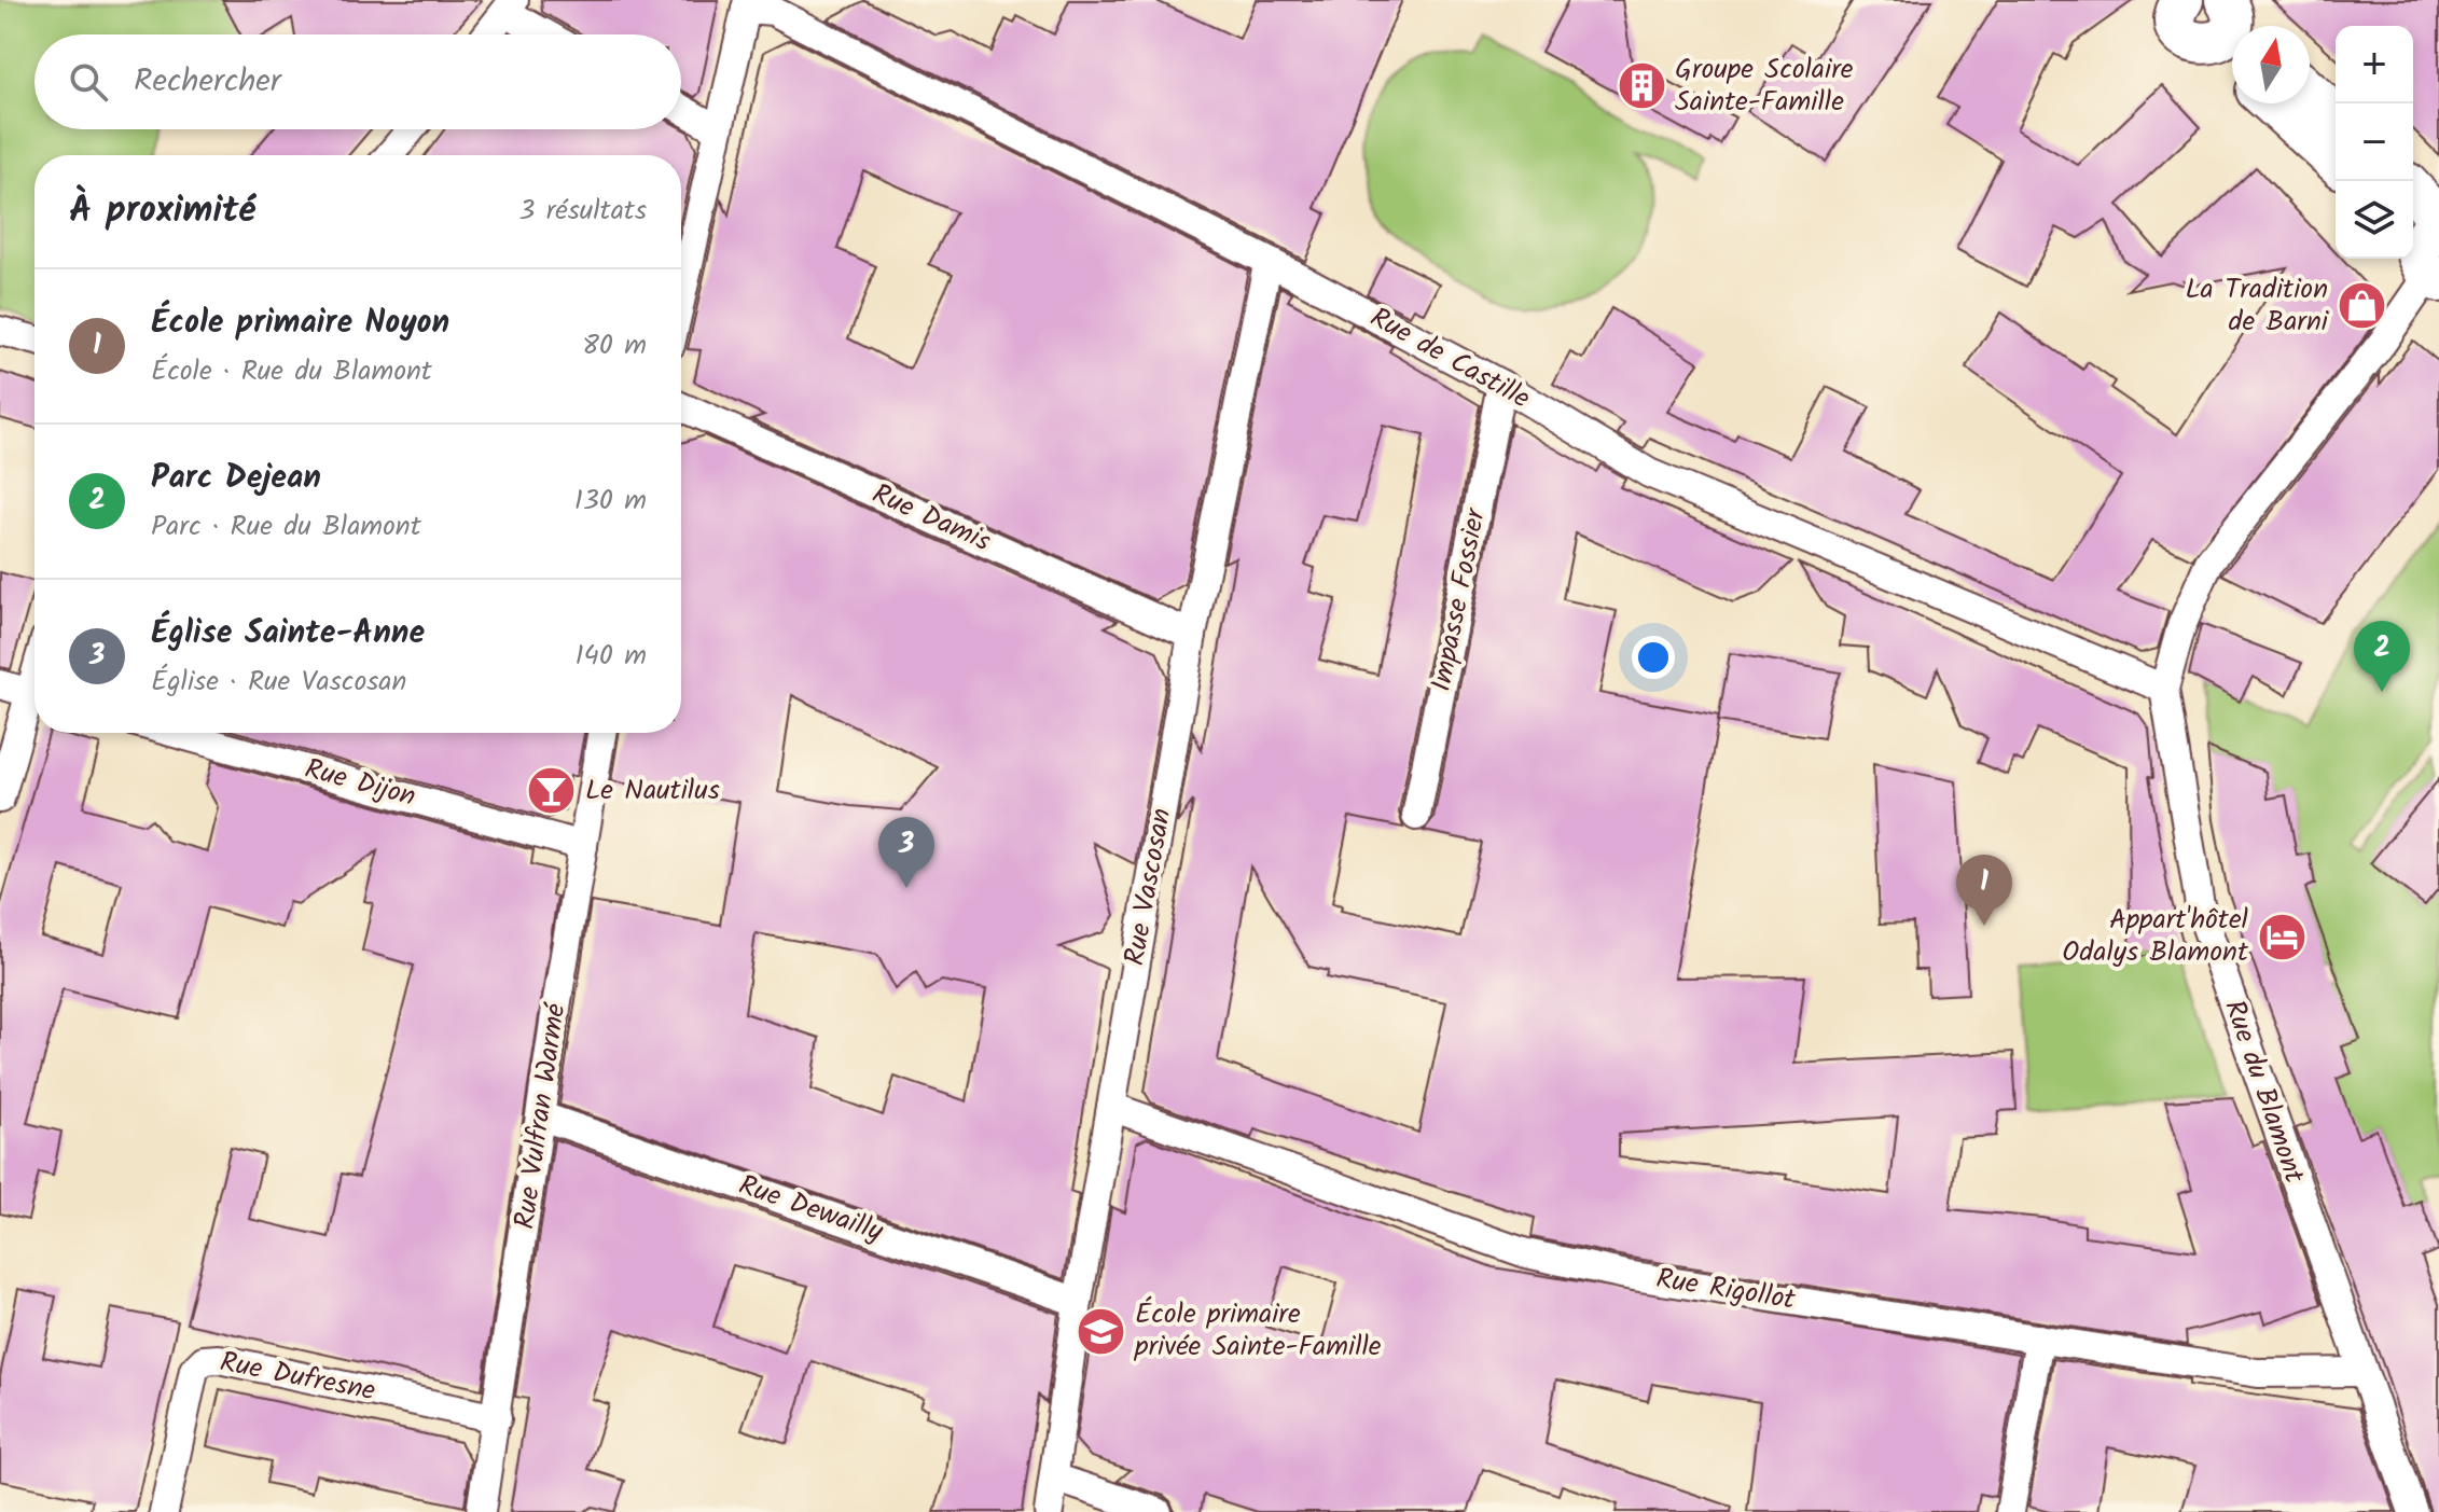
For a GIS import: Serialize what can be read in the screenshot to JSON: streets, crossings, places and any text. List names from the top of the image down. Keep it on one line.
{"streets":{"street":["Rue de Castille","Rue Damis","Impasse Fossier","Rue Dijon","Rue Vascosan","Rue du Blamont","Rue Vulfran Warmé","Rue Dewailly","Rue Rigollot","Rue Dufresne"]},"crossings":[["Rue de Castille","Impasse Fossier"],["Rue de Castille","Rue Vascosan"],["Rue de Castille","Rue du Blamont"],["Rue Damis","Rue Vascosan"],["Rue Dijon","Rue Vulfran Warmé"],["Rue Vascosan","Rue Dewailly"],["Rue Vascosan","Rue Rigollot"],["Rue du Blamont","Rue Rigollot"],["Rue Vulfran Warmé","Rue Dewailly"],["Rue Vulfran Warmé","Rue Dufresne"]],"places":{"building":["Groupe Scolaire Sainte-Famille"],"shop":["La Tradition de Barni"],"bar":["Le Nautilus"],"hotel":["Appart'hôtel Odalys Blamont"],"school or university":["École primaire privée Sainte-Famille"]},"north":"top","page":{"map_buttons":["+","−"],"search":"Rechercher","heading":["À proximité","3 résultats"],"list":[{"mark":"1","name":"École primaire Noyon","note":"École · Rue du Blamont","value":"80 m"},{"mark":"2","name":"Parc Dejean","note":"Parc · Rue du Blamont","value":"130 m"},{"mark":"3","name":"Église Sainte-Anne","note":"Église · Rue Vascosan","value":"140 m"}],"pins":["2","3","1"]}}
